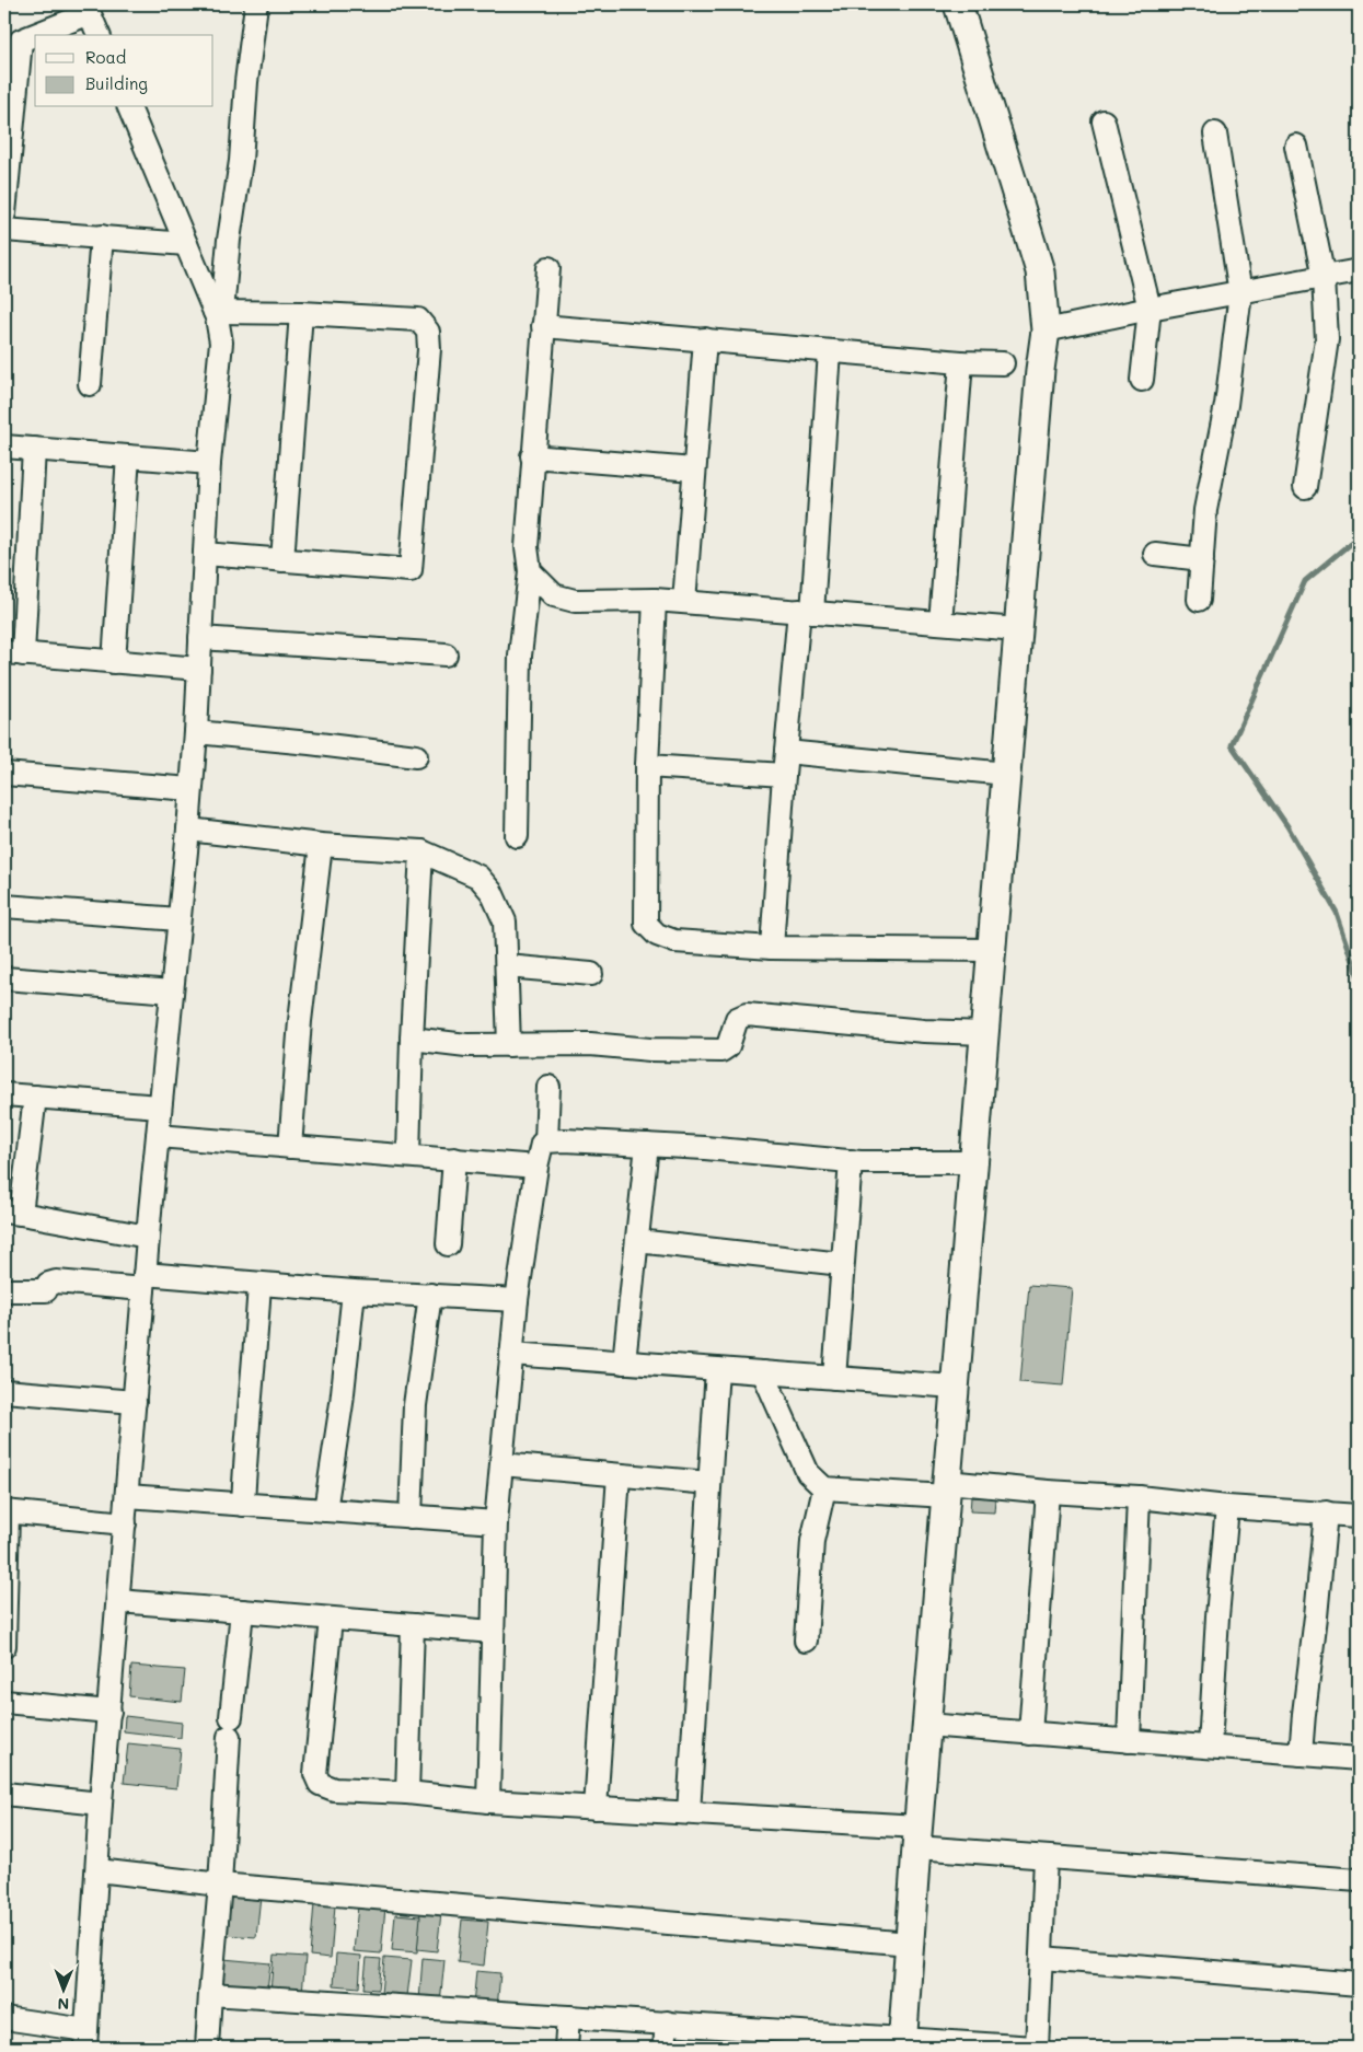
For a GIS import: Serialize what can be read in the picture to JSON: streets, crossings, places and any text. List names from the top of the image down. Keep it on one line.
{"legend":["Road","Building"],"north":"bottom"}
